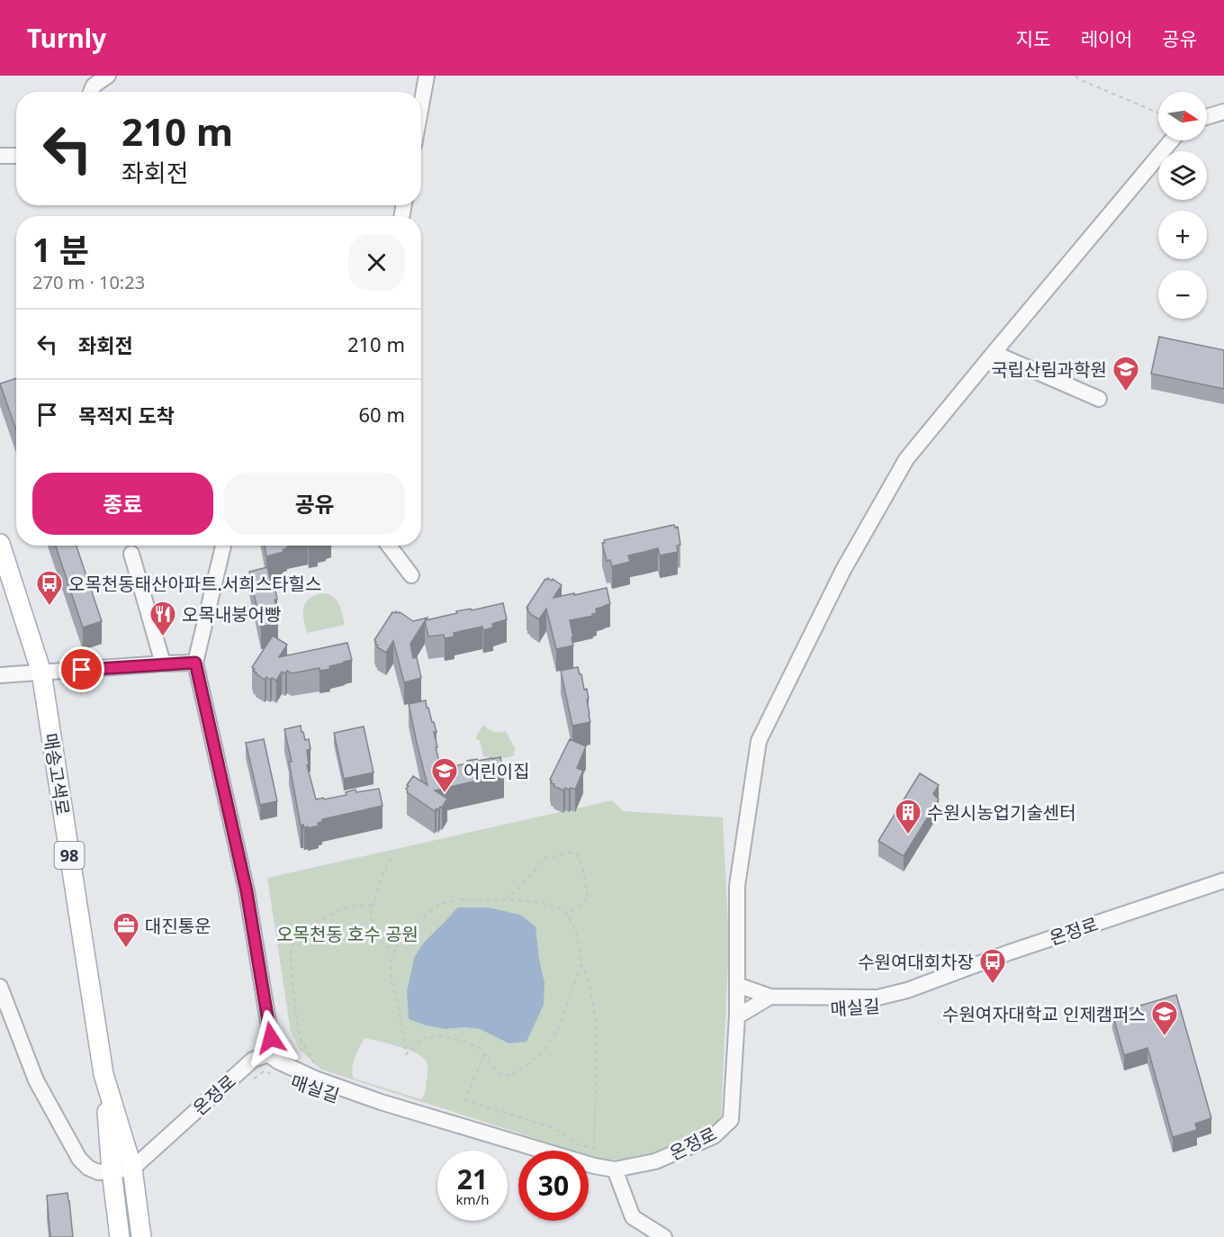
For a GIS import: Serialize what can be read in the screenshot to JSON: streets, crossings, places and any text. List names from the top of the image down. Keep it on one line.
{"streets":{"main road":["매송고색로","98"],"street":["온정로"],"path":["매실길"]},"crossings":[["매송고색로","온정로"]],"parks":["오목천동 호수 공원"],"places":{"school or university":["국립산림과학원","어린이집","수원여자대학교 인제캠퍼스"],"bus stop":["오목천동태산아파트.서희스타힐스","수원여대회차장"],"restaurant":["오목내붕어빵"],"building":["수원시농업기술센터"],"office":["대진통운"]},"north":"right","page":{"header":"Turnly","nav":["지도","레이어","공유"],"map_buttons":["+","−"],"turn":["210 m","좌회전"],"heading":["1 분","270 m · 10:23"],"list":[{"name":"좌회전","value":"210 m"},{"name":"목적지 도착","value":"60 m"}],"buttons":["종료","공유"],"speed":"21 km/h","limit":"30"}}
